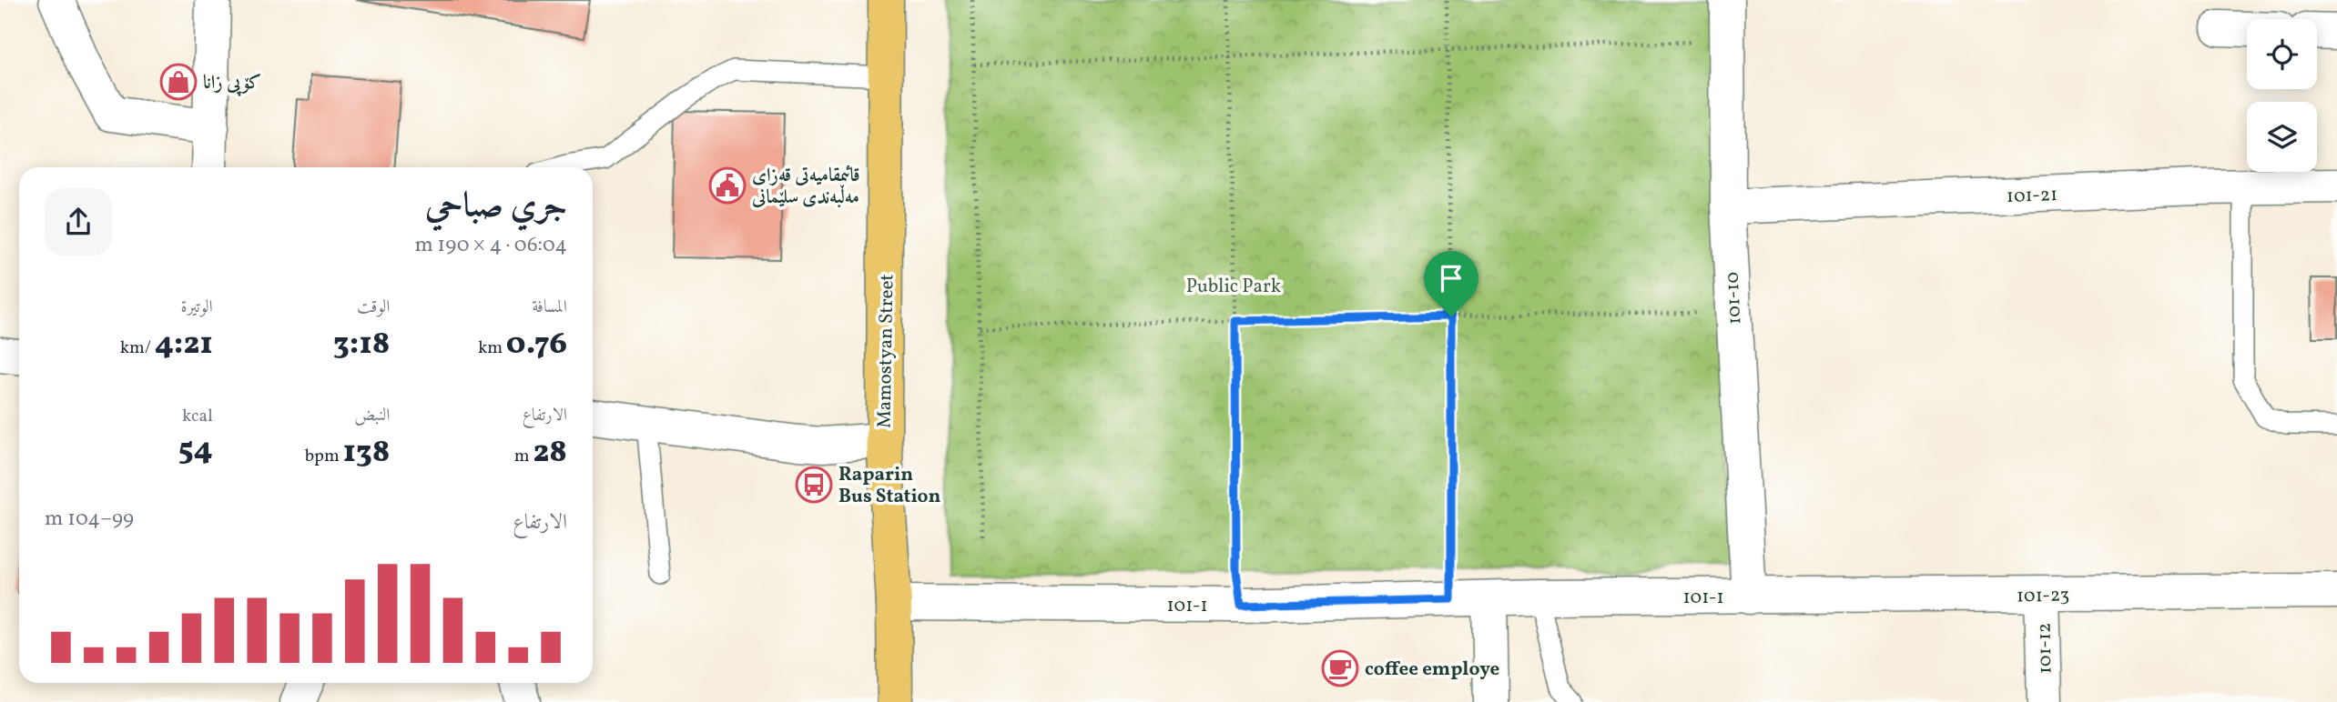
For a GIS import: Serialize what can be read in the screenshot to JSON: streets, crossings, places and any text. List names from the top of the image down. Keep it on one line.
{"streets":{"main road":["Mamostyan Street"],"street":["101-21","101-10","101-23","101-1","101-12"]},"crossings":[["101-21","101-10"],["101-10","101-23"],["101-10","101-1"],["Mamostyan Street","101-1"],["101-23","101-1"],["101-23","101-12"]],"parks":["Public Park"],"places":{"shop":["كۆپى زانا"],"public building":["قائیمقامیەتی قەزای مەڵبەندی سلێمانی"],"bus stop":["Raparin Bus Station"],"cafe":["coffee employe"]},"page":{"heading":["جري صباحي","06:04 · 4 × 190 m"],"stats":[["المسافة","0.76 km"],["الوقت","3:18"],["الوتيرة","4:21 /km"],["الارتفاع","28 m"],["النبض","138 bpm"],["kcal","54"]],"chart":["الارتفاع","99–104 m"]}}
